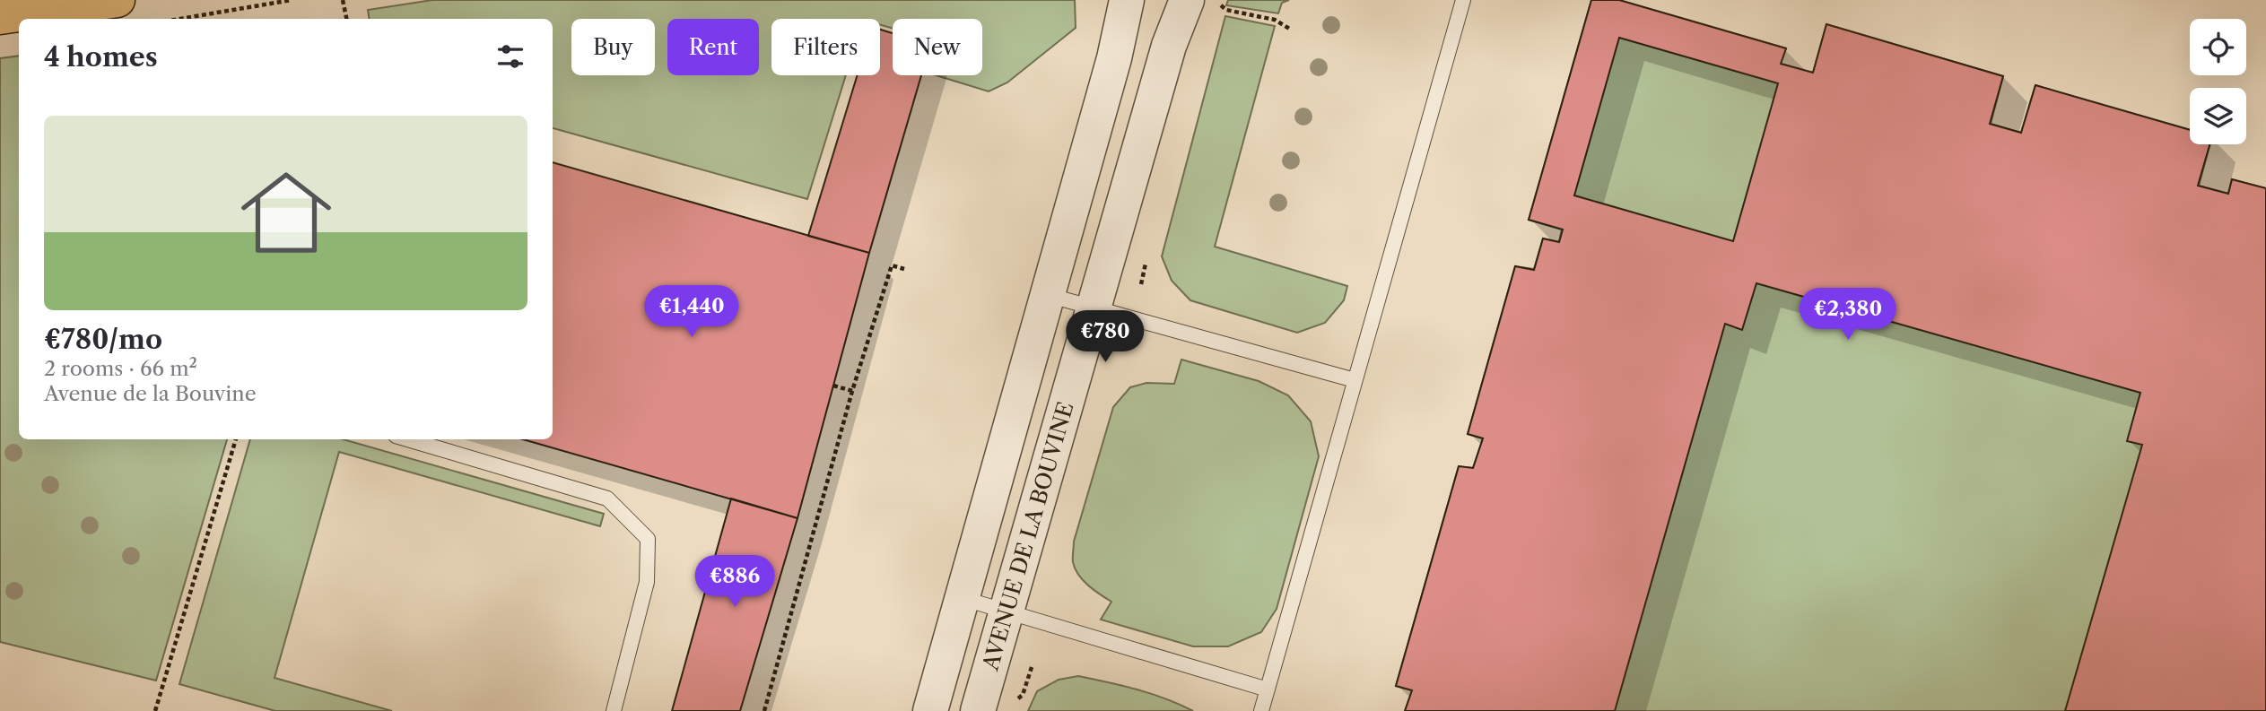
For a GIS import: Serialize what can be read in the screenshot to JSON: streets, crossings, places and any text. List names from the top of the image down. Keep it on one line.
{"streets":{"street":["AVENUE DE LA BOUVINE"]},"page":{"chip":["Buy","Rent","Filters","New"],"heading":"4 homes","list":[{"name":"€780/mo","note":"2 rooms · 66 m² · Avenue de la Bouvine"}],"price":["€1,440","€2,380","€780","€886"]}}
